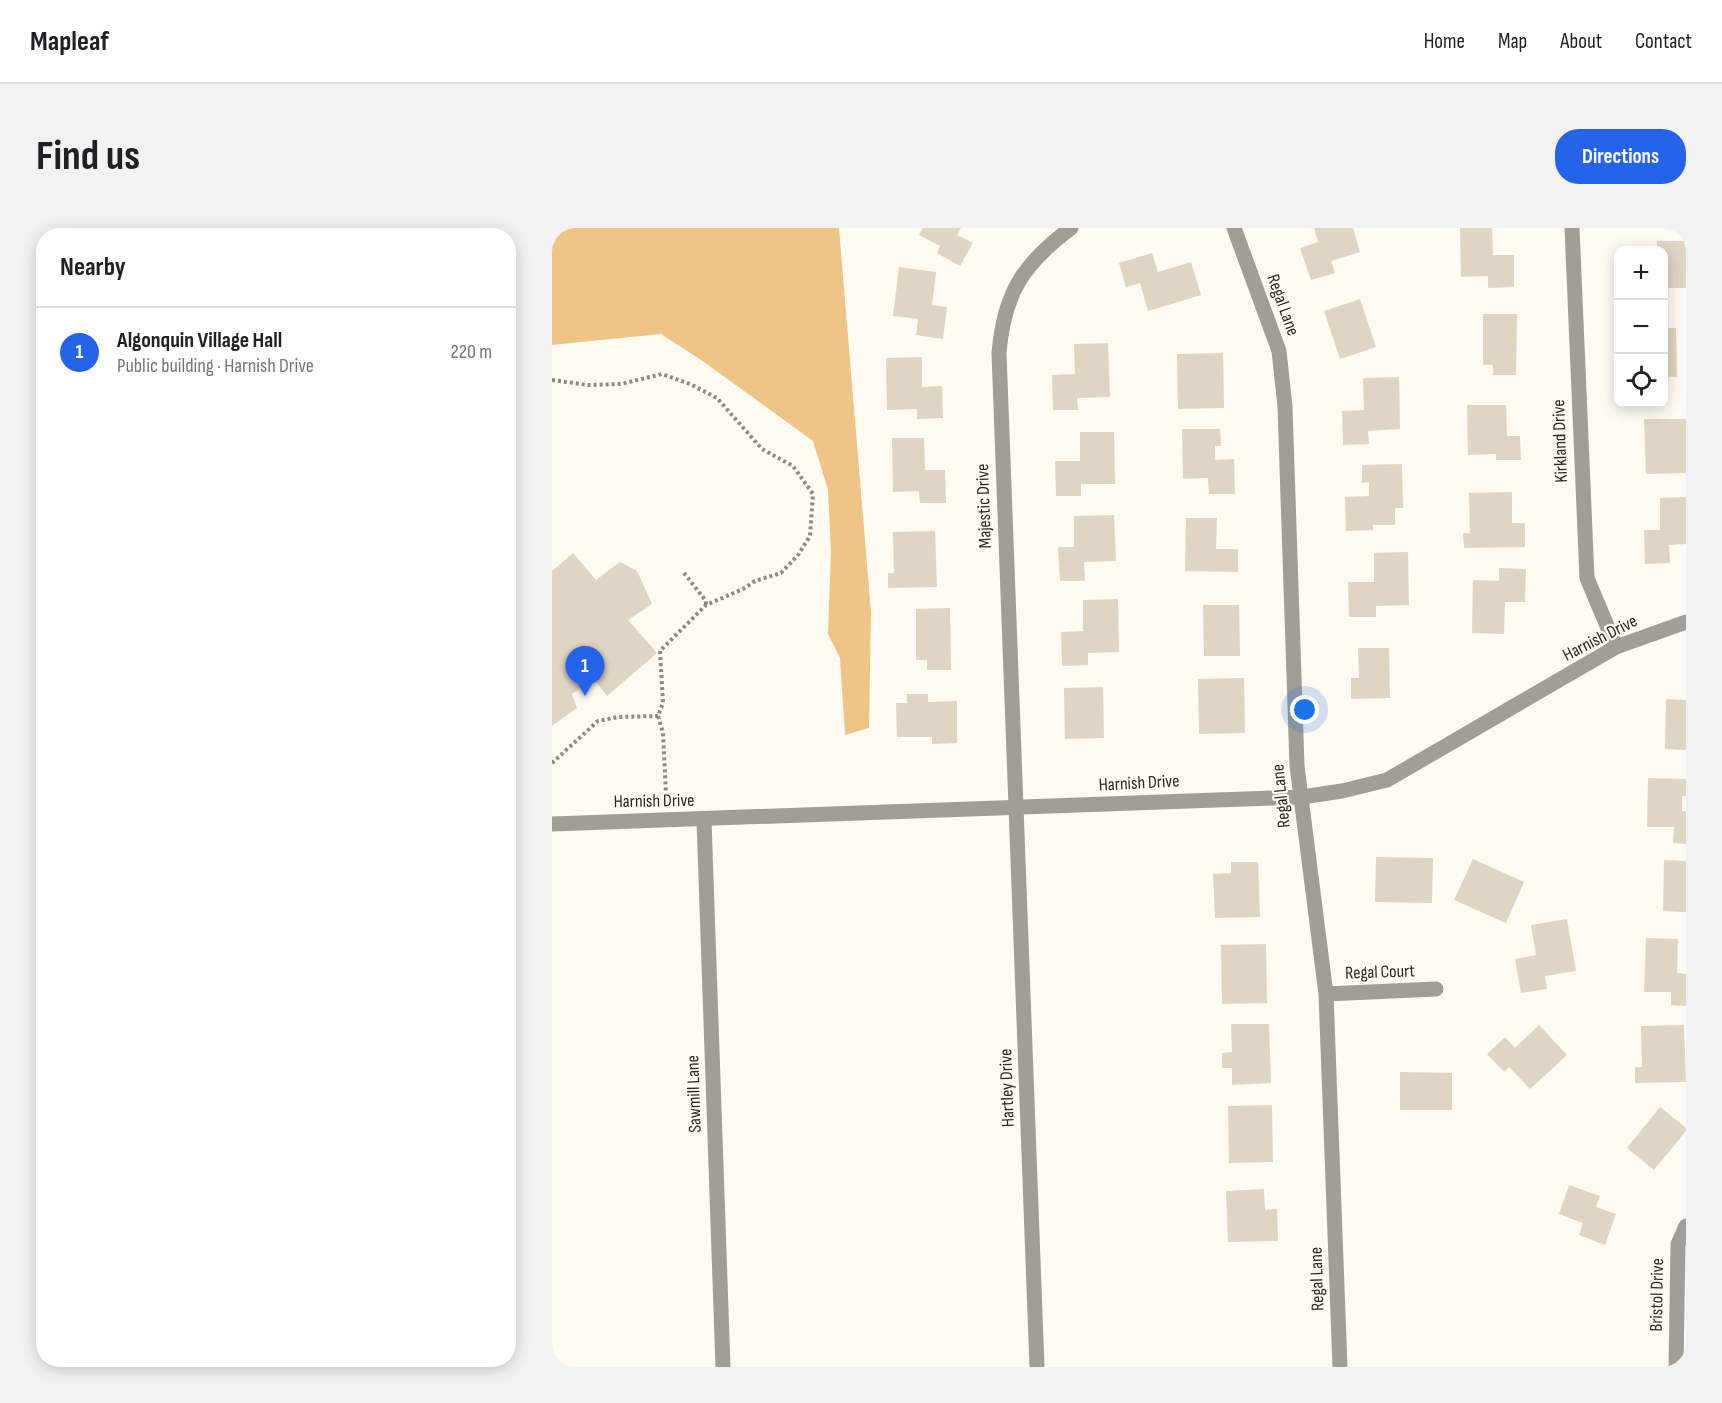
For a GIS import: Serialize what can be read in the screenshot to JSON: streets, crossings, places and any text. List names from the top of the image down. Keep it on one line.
{"streets":{"street":["Regal Lane","Kirkland Drive","Majestic Drive","Harnish Drive","Regal Court","Hartley Drive","Sawmill Lane","Bristol Drive"]},"crossings":[["Regal Lane","Harnish Drive"],["Regal Lane","Regal Court"],["Kirkland Drive","Harnish Drive"],["Majestic Drive","Harnish Drive"],["Majestic Drive","Hartley Drive"],["Harnish Drive","Hartley Drive"],["Harnish Drive","Sawmill Lane"]],"page":{"header":"Mapleaf","nav":["Home","Map","About","Contact"],"buttons":"Directions","title":"Find us","heading":"Nearby","map_buttons":["+","−"],"list":[{"mark":"1","name":"Algonquin Village Hall","note":"Public building · Harnish Drive","value":"220 m"}],"pins":"1"}}
